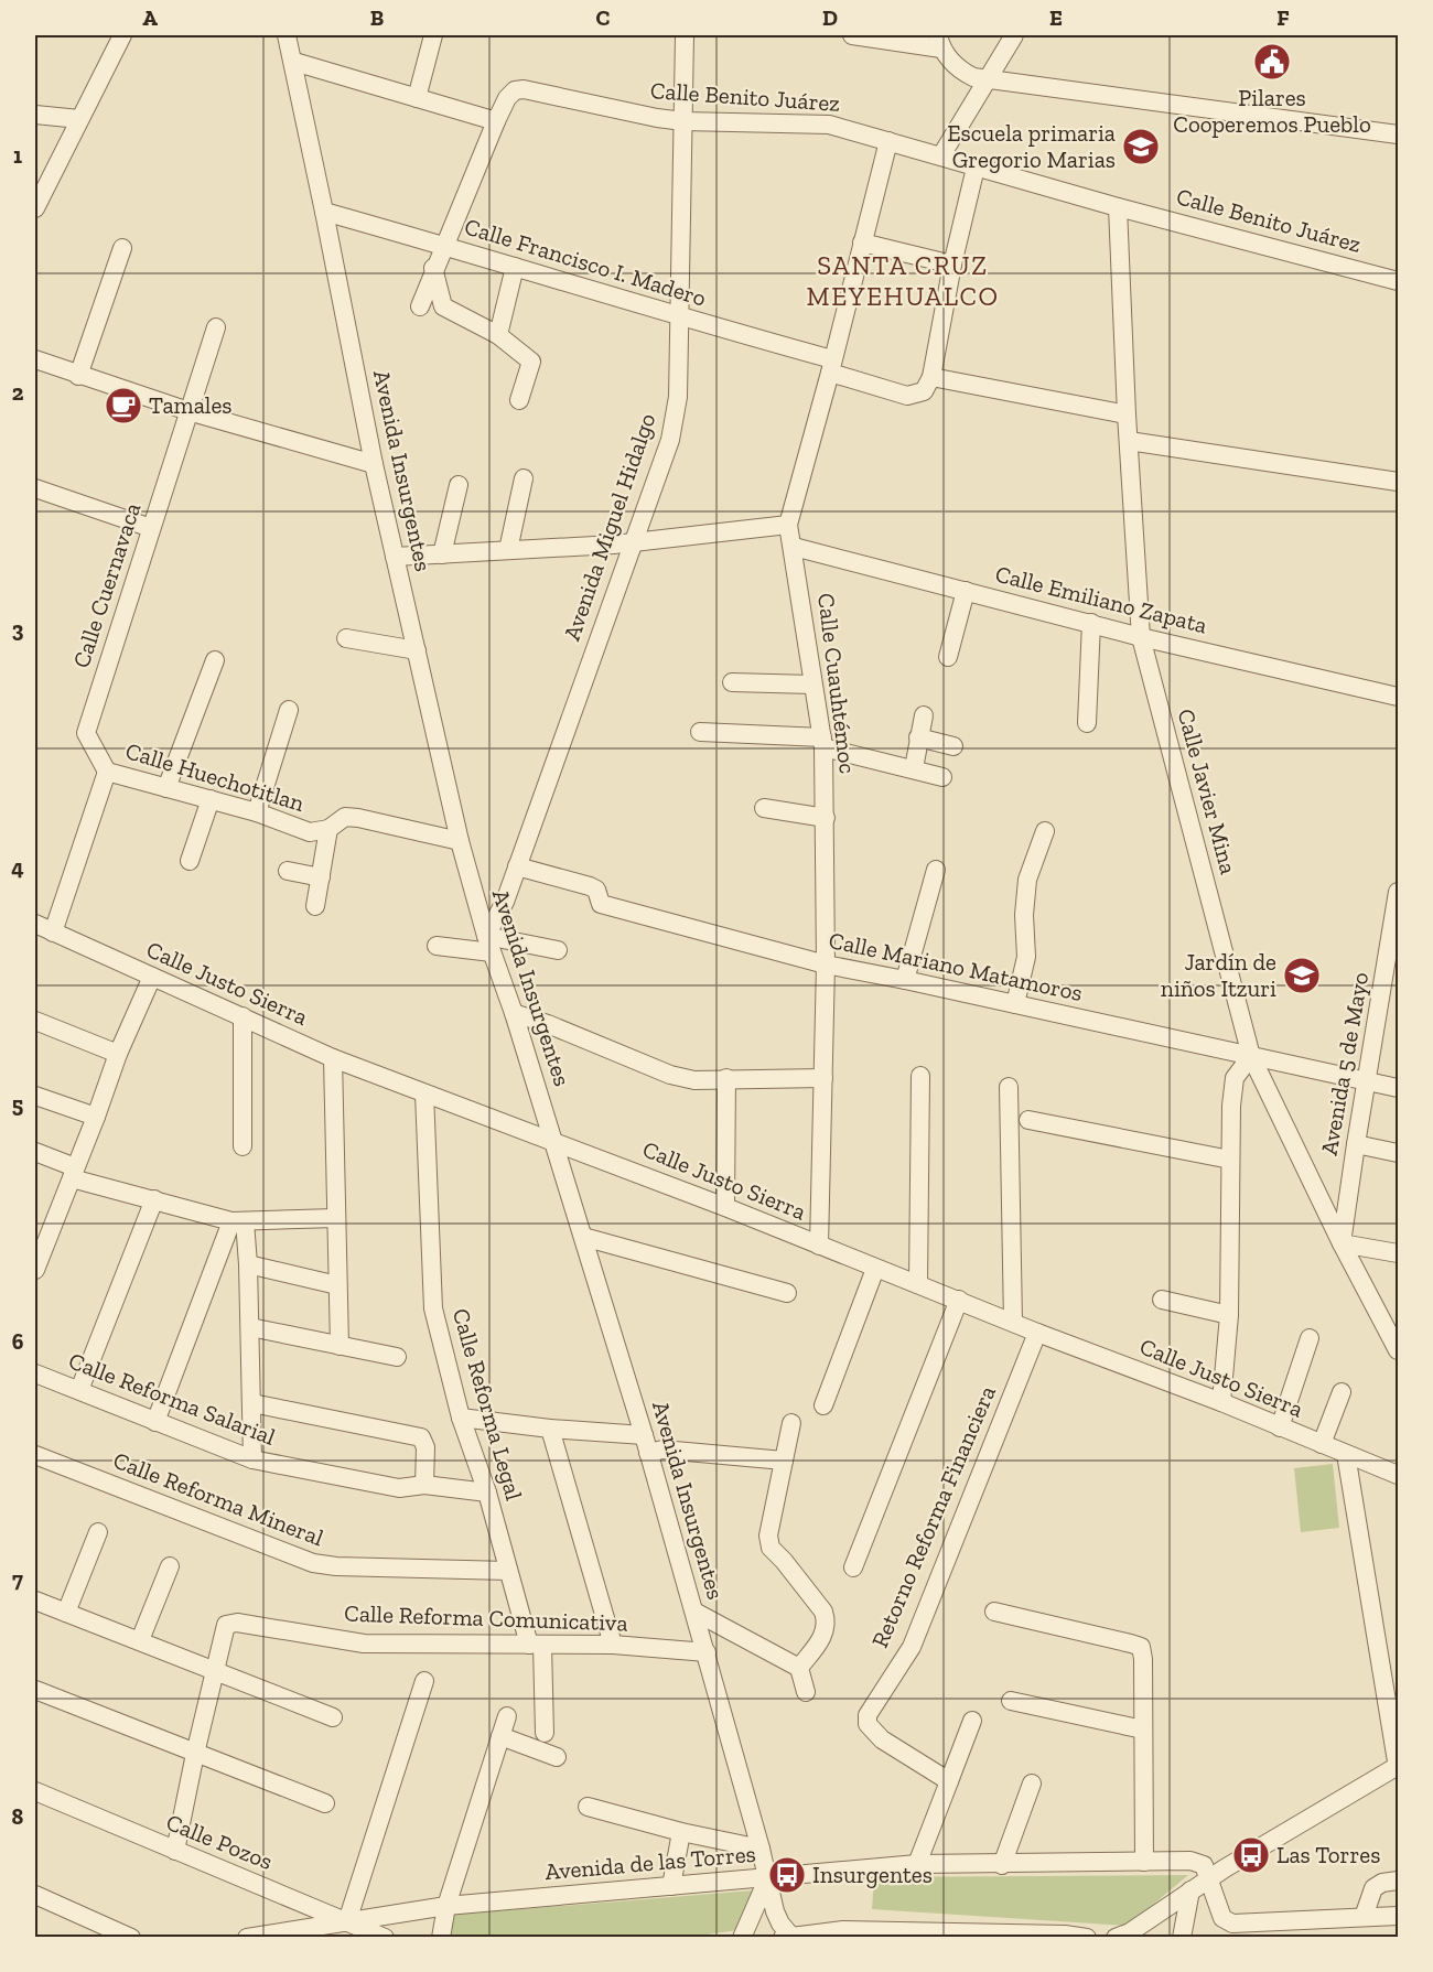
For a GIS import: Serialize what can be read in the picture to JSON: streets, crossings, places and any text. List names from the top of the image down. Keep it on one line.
{"streets":{"street":["Calle Benito Juárez","Calle Francisco I. Madero","Avenida Insurgentes","Avenida Miguel Hidalgo","Calle Cuernavaca","Calle Emiliano Zapata","Calle Cuauhtémoc","Calle Huechotitlan","Calle Javier Mina","Calle Mariano Matamoros","Calle Justo Sierra","Avenida 5 de Mayo","Calle Reforma Salarial","Calle Reforma Legal","Calle Reforma Mineral","Retorno Reforma Financiera","Calle Reforma Comunicativa","Calle Pozos","Avenida de las Torres"]},"crossings":[["Calle Benito Juárez","Avenida Miguel Hidalgo"],["Calle Benito Juárez","Calle Cuauhtémoc"],["Calle Benito Juárez","Calle Javier Mina"],["Calle Francisco I. Madero","Avenida Insurgentes"],["Calle Francisco I. Madero","Avenida Miguel Hidalgo"],["Calle Francisco I. Madero","Calle Cuauhtémoc"],["Avenida Insurgentes","Avenida Miguel Hidalgo"],["Avenida Insurgentes","Calle Huechotitlan"],["Avenida Insurgentes","Calle Justo Sierra"],["Avenida Insurgentes","Calle Reforma Comunicativa"],["Avenida Insurgentes","Avenida de las Torres"],["Avenida Miguel Hidalgo","Calle Mariano Matamoros"],["Calle Cuernavaca","Calle Huechotitlan"],["Calle Emiliano Zapata","Calle Cuauhtémoc"],["Calle Emiliano Zapata","Calle Javier Mina"],["Calle Cuauhtémoc","Calle Mariano Matamoros"],["Calle Cuauhtémoc","Calle Justo Sierra"],["Calle Javier Mina","Calle Mariano Matamoros"],["Calle Javier Mina","Avenida 5 de Mayo"],["Calle Mariano Matamoros","Avenida 5 de Mayo"],["Calle Justo Sierra","Calle Reforma Legal"],["Calle Justo Sierra","Retorno Reforma Financiera"],["Calle Reforma Salarial","Calle Reforma Legal"],["Calle Reforma Legal","Calle Reforma Mineral"],["Calle Reforma Legal","Calle Reforma Comunicativa"],["Calle Pozos","Avenida de las Torres"]],"districts":["SANTA CRUZ MEYEHUALCO"],"places":{"public building":["Pilares Cooperemos Pueblo"],"school or university":["Escuela primaria Gregorio Marias","Jardín de niños Itzuri"],"cafe":["Tamales"],"bus stop":["Las Torres","Insurgentes"]},"grid":{"columns":["A","B","C","D","E","F"],"rows":["1","2","3","4","5","6","7","8"]}}
